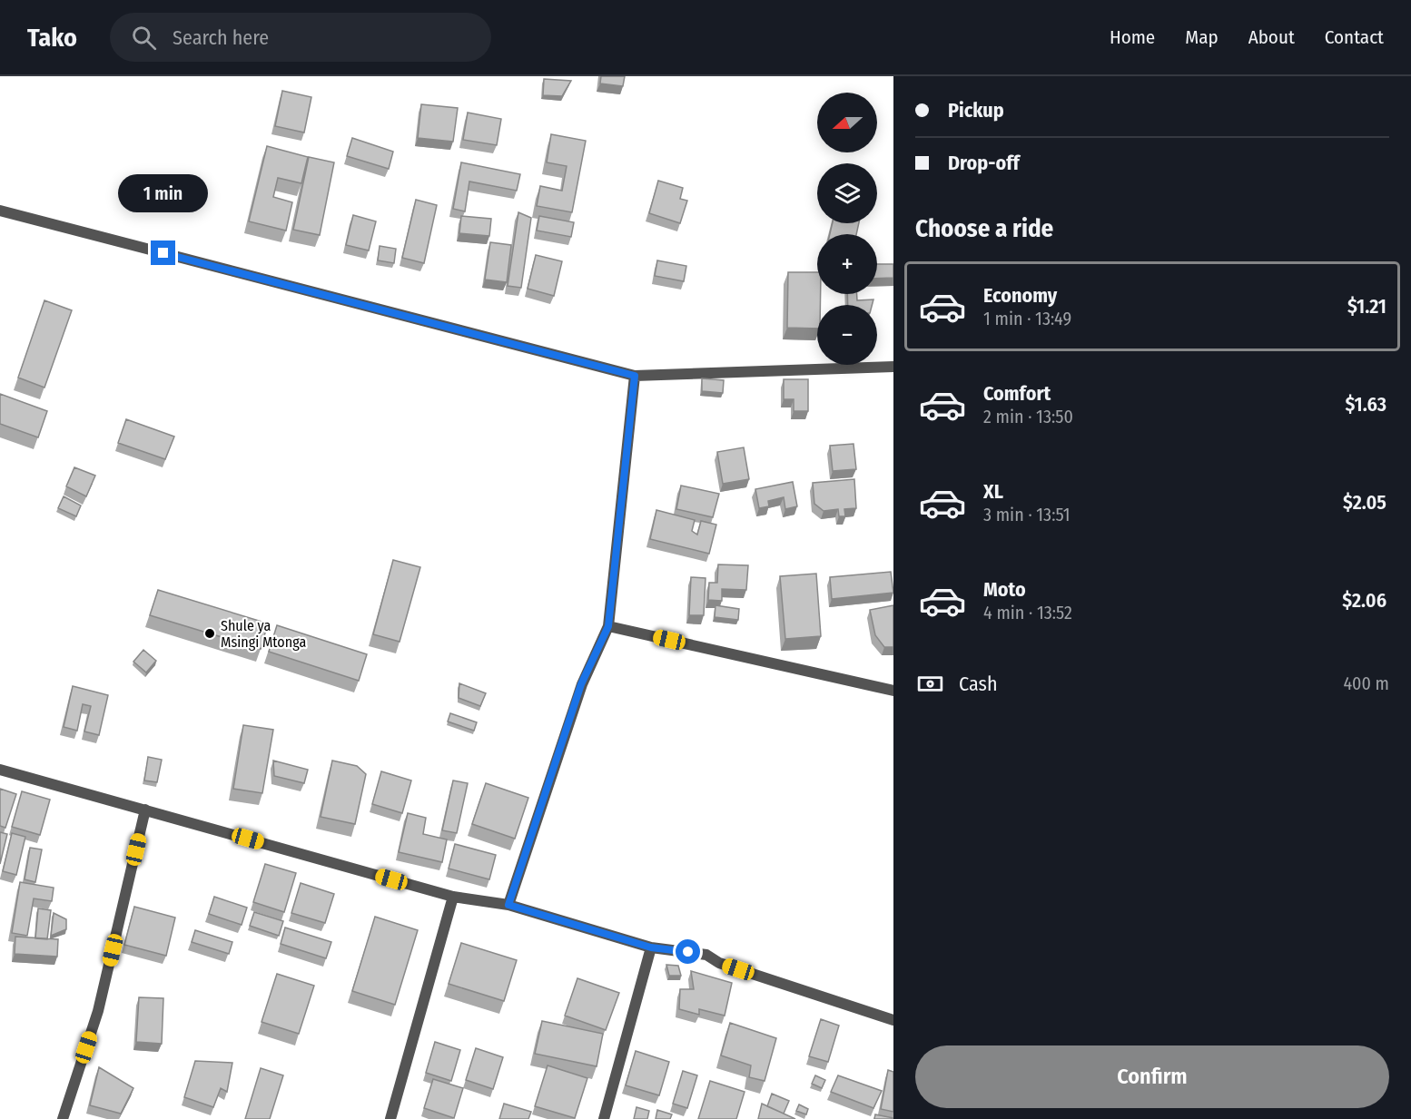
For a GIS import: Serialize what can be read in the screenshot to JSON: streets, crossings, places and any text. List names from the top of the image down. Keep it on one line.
{"places":["Shule ya Msingi Mtonga"],"north":"left","page":{"header":"Tako","search":"Search here","nav":["Home","Map","About","Contact"],"banner":["Pickup","Drop-off"],"map_buttons":["+","−"],"bubble":"1 min","heading":"Choose a ride","list":[{"name":"Economy","note":"1 min · 13:49","value":"$1.21"},{"name":"Comfort","note":"2 min · 13:50","value":"$1.63"},{"name":"XL","note":"3 min · 13:51","value":"$2.05"},{"name":"Moto","note":"4 min · 13:52","value":"$2.06"}],"pay":["Cash","400 m"],"buttons":"Confirm"}}
